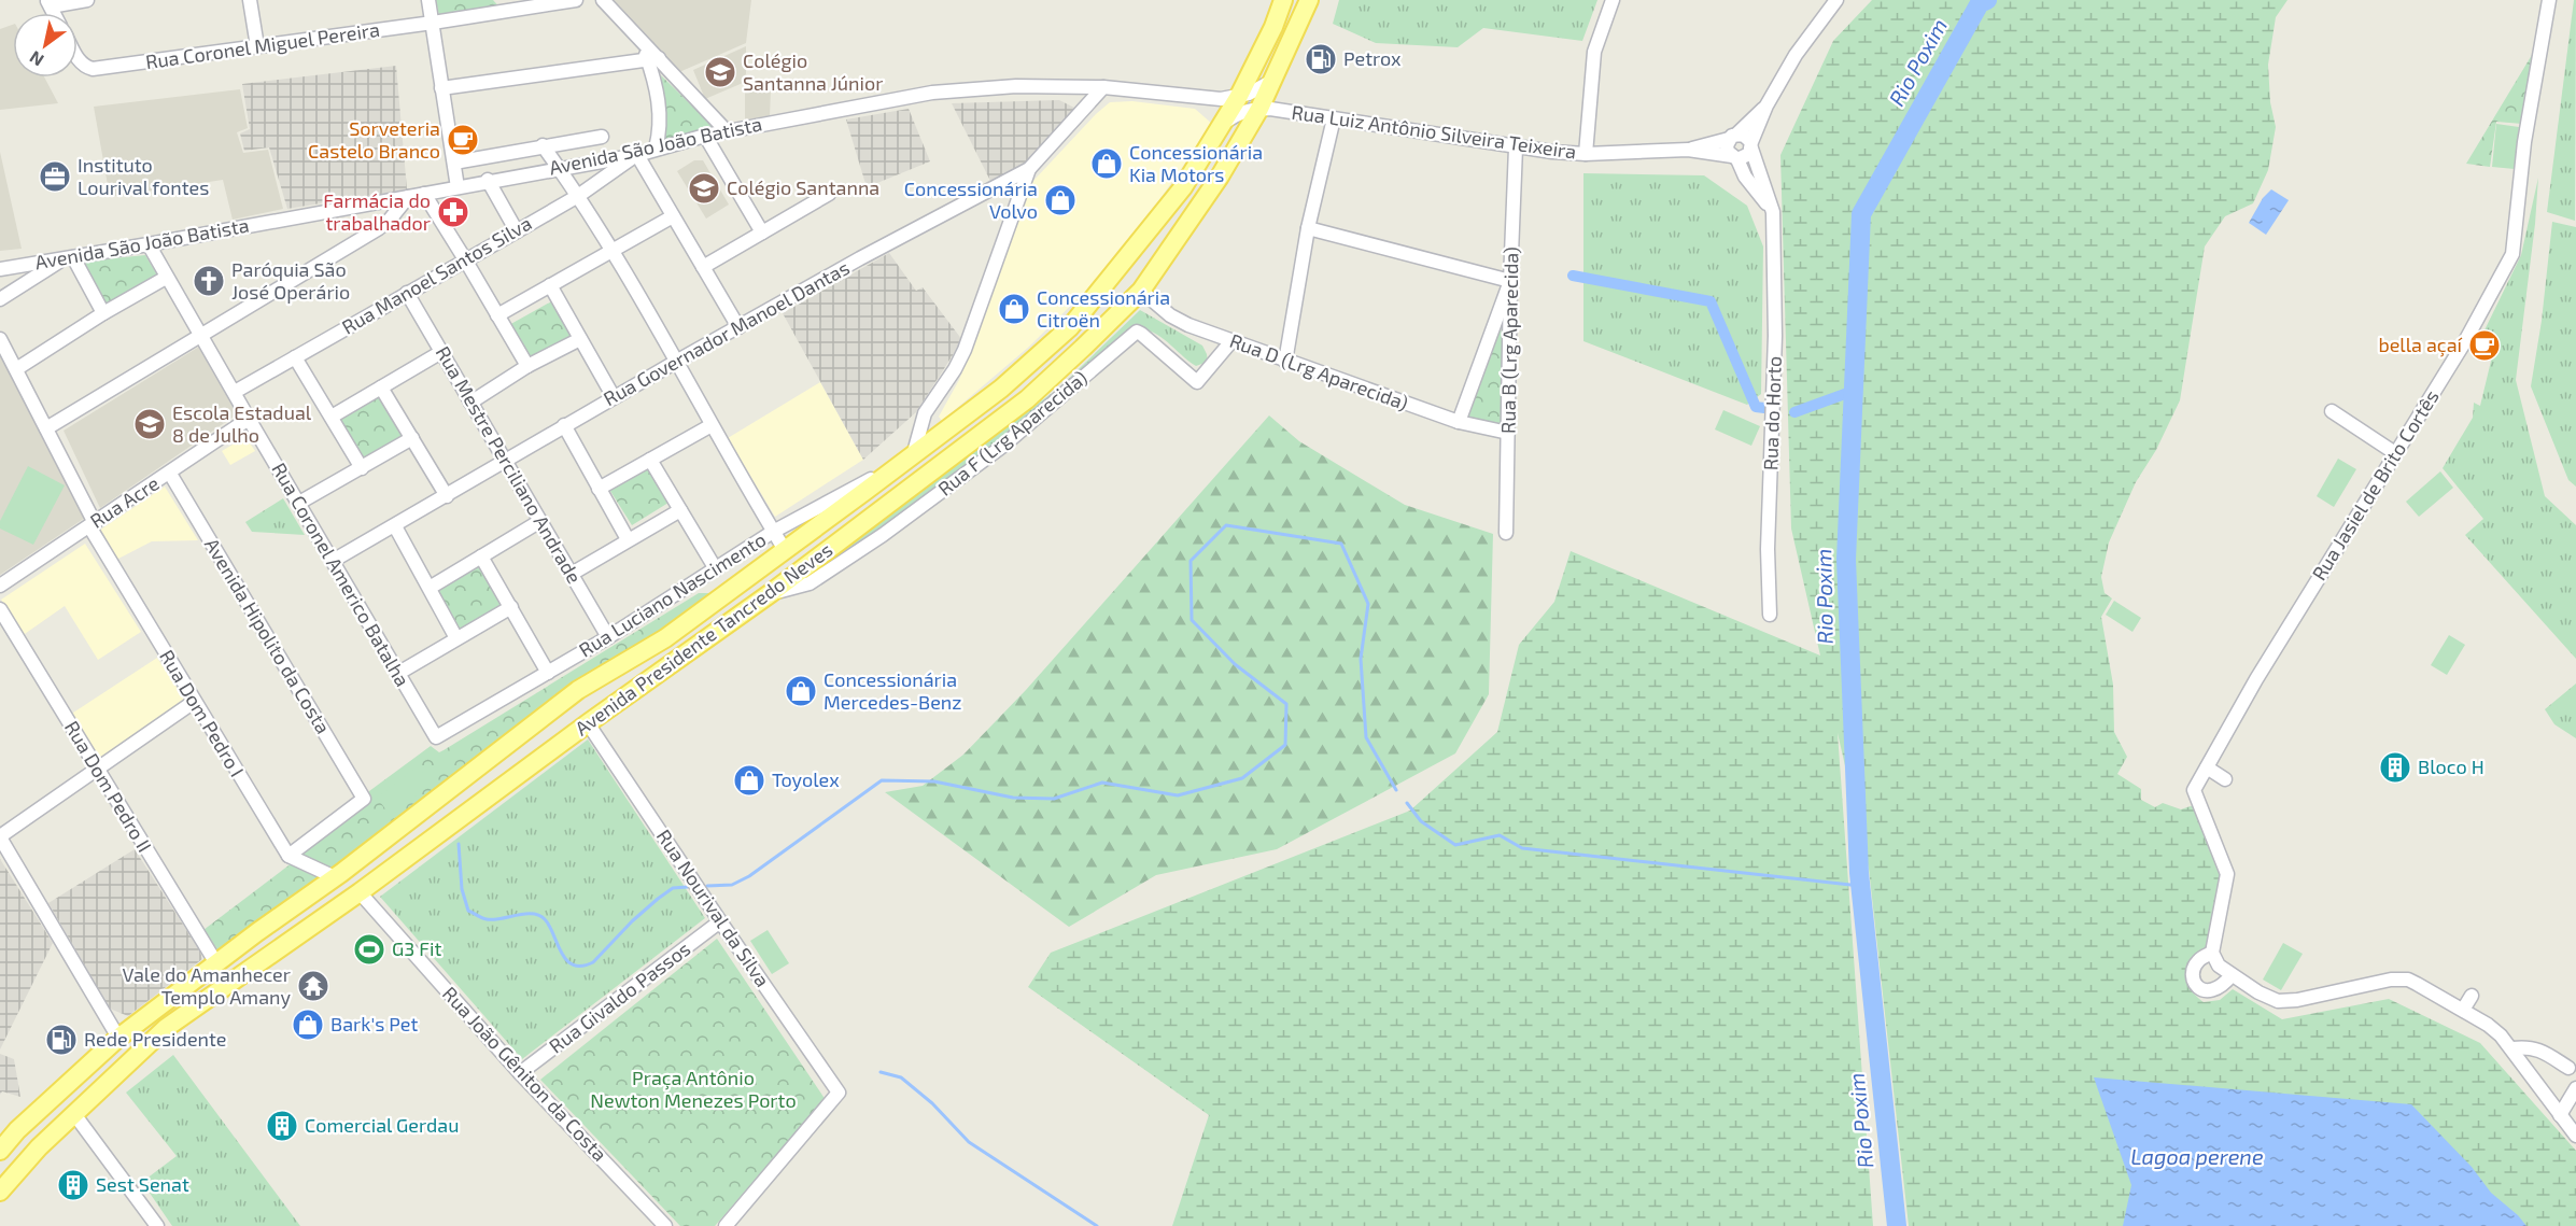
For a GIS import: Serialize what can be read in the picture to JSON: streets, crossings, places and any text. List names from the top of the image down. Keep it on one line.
{"streets":{"main road":["Avenida Presidente Tancredo Neves"],"street":["Rua Coronel Miguel Pereira","Rua Luiz Antônio Silveira Teixeira","Avenida São João Batista","Rua Manoel Santos Silva","Rua Governador Manoel Dantas","Rua B (Lrg Aparecida)","Rua D (Lrg Aparecida)","Rua do Horto","Rua F (Lrg Aparecida)","Rua Mestre Perciliano Andrade","Rua Jasiel de Brito Cortês","Rua Acre","Rua Coronel Americo Batalha","Rua Luciano Nascimento","Avenida Hipolito da Costa","Rua Dom Pedro I","Rua Dom Pedro II","Rua Nourival da Silva","Rua Givaldo Passos","Rua João Gêniton da Costa"]},"crossings":[["Rua Luiz Antônio Silveira Teixeira","Rua B (Lrg Aparecida)"],["Rua Luiz Antônio Silveira Teixeira","Avenida Presidente Tancredo Neves"],["Avenida São João Batista","Rua Manoel Santos Silva"],["Avenida São João Batista","Rua Governador Manoel Dantas"],["Avenida São João Batista","Rua Coronel Americo Batalha"],["Avenida São João Batista","Avenida Presidente Tancredo Neves"],["Rua Manoel Santos Silva","Rua Mestre Perciliano Andrade"],["Rua Manoel Santos Silva","Rua Coronel Americo Batalha"],["Rua Governador Manoel Dantas","Rua Mestre Perciliano Andrade"],["Rua Governador Manoel Dantas","Rua Coronel Americo Batalha"],["Rua B (Lrg Aparecida)","Rua D (Lrg Aparecida)"],["Rua D (Lrg Aparecida)","Rua F (Lrg Aparecida)"],["Rua D (Lrg Aparecida)","Avenida Presidente Tancredo Neves"],["Rua F (Lrg Aparecida)","Avenida Presidente Tancredo Neves"],["Rua Mestre Perciliano Andrade","Rua Luciano Nascimento"],["Rua Acre","Rua Coronel Americo Batalha"],["Rua Acre","Avenida Hipolito da Costa"],["Rua Acre","Rua Dom Pedro I"],["Rua Coronel Americo Batalha","Rua Luciano Nascimento"],["Rua Luciano Nascimento","Avenida Presidente Tancredo Neves"],["Avenida Hipolito da Costa","Rua Dom Pedro I"],["Avenida Presidente Tancredo Neves","Rua Dom Pedro II"],["Avenida Presidente Tancredo Neves","Rua Nourival da Silva"],["Avenida Presidente Tancredo Neves","Rua João Gêniton da Costa"],["Rua Nourival da Silva","Rua Givaldo Passos"],["Rua Givaldo Passos","Rua João Gêniton da Costa"]],"water":["Rio Poxim","Lagoa perene"],"parks":["Praça Antônio Newton Menezes Porto"],"places":{"fuel station":["Petrox","Rede Presidente"],"school or university":["Colégio Santanna Júnior","Colégio Santanna","Escola Estadual 8 de Julho"],"cafe":["Sorveteria Castelo Branco","bella açaí"],"shop":["Concessionária Kia Motors","Concessionária Volvo","Concessionária Citroën","Concessionária Mercedes-Benz","Toyolex","Bark's Pet"],"office":["Instituto Lourival fontes"],"pharmacy":["Farmácia do trabalhador"],"church":["Paróquia São José Operário"],"building":["Bloco H","Comercial Gerdau","Sest Senat"],"sports":["G3 Fit"],"temple":["Vale do Amanhecer Templo Amany"]},"north":"bottom left"}
